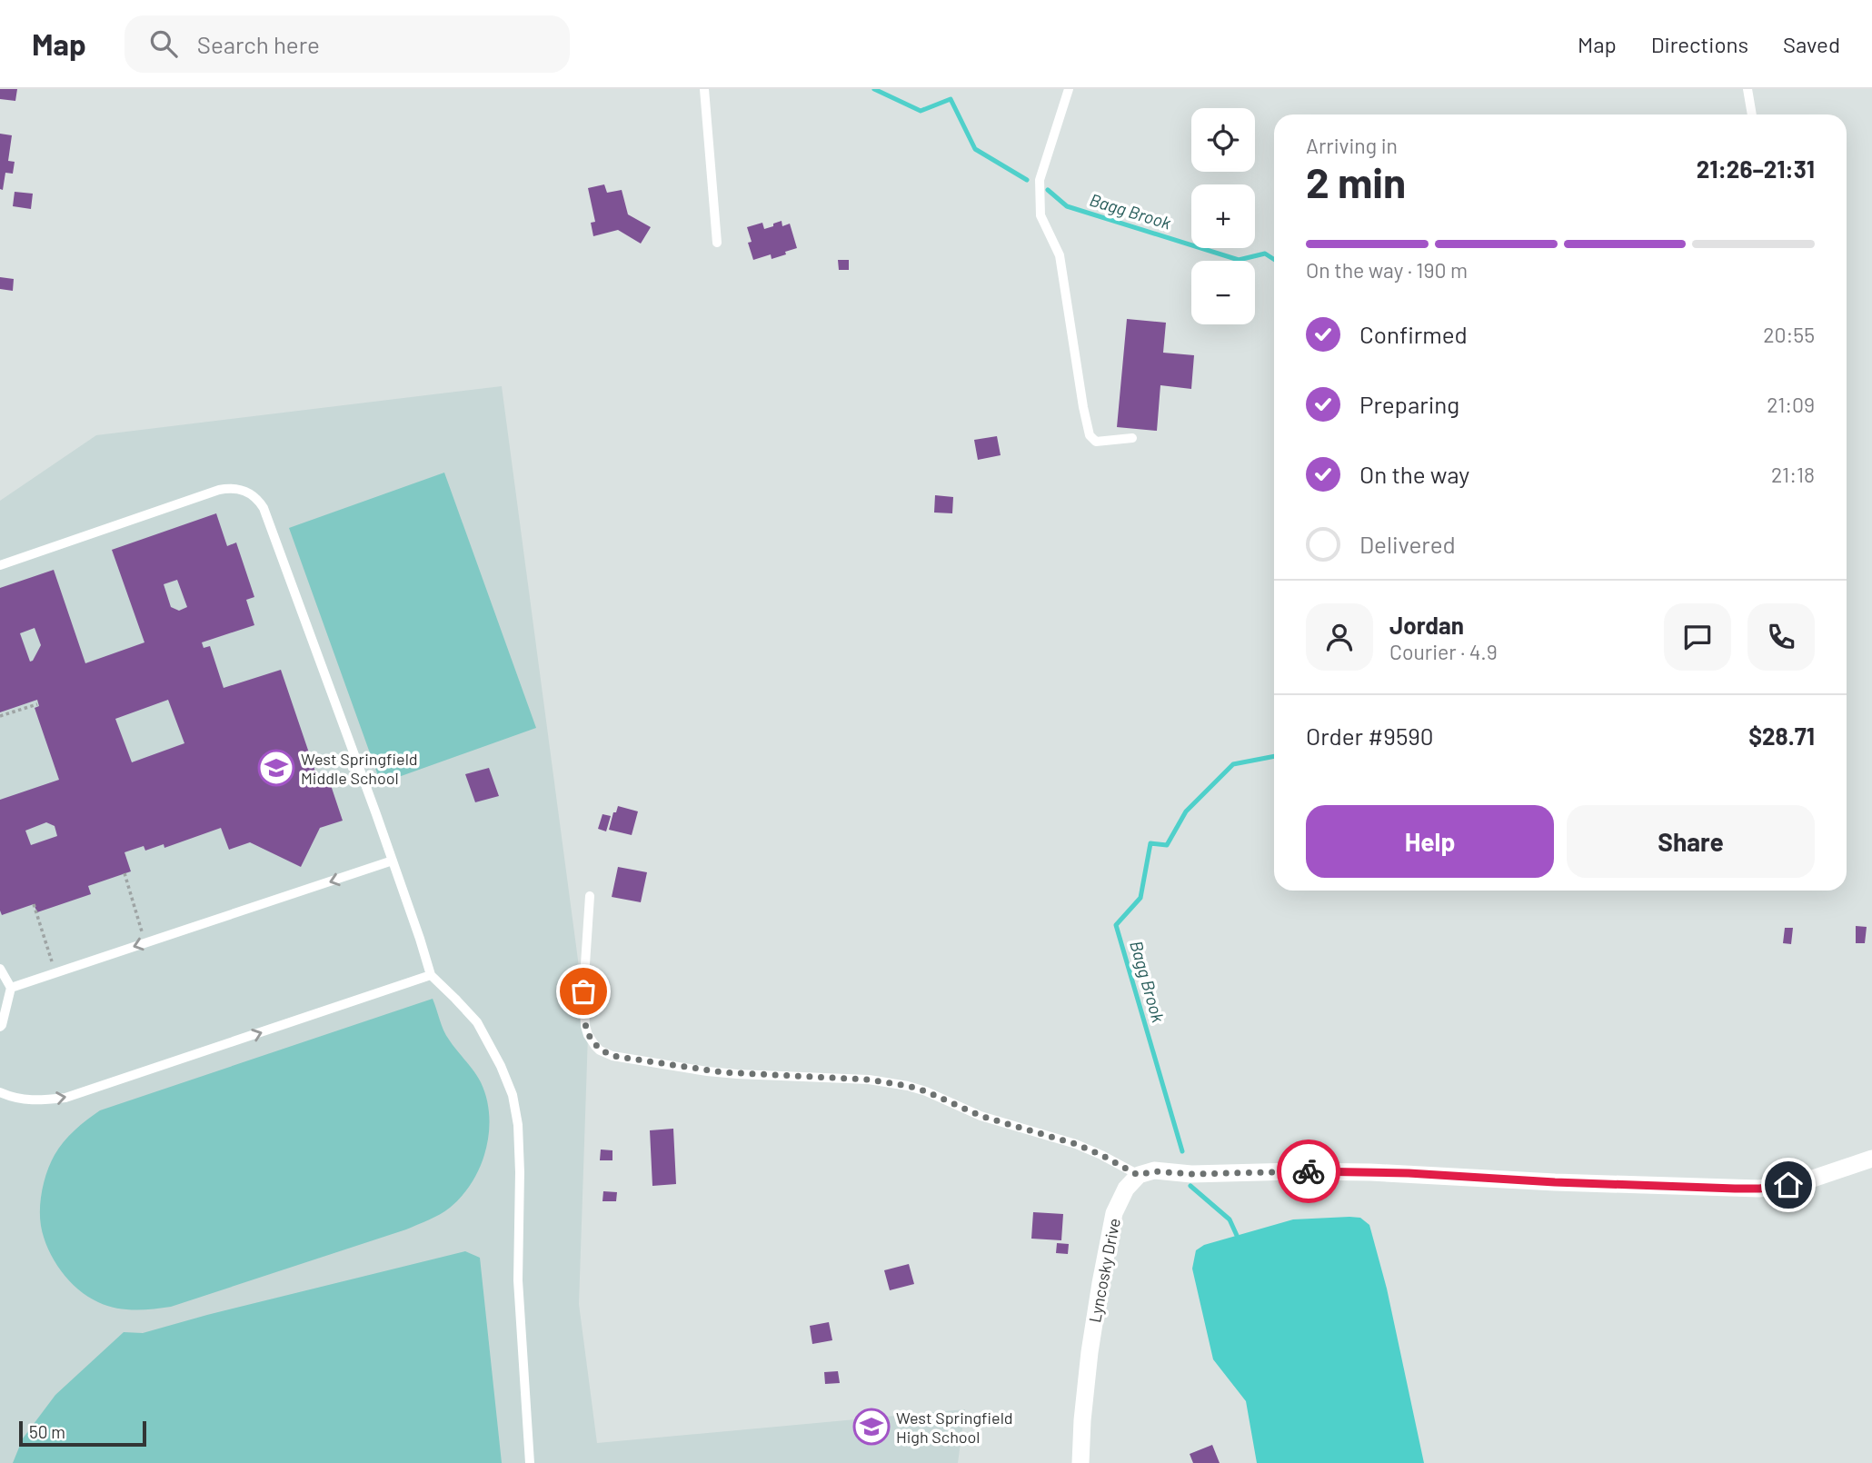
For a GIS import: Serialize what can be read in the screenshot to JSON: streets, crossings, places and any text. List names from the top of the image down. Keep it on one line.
{"streets":{"street":["Lyncosky Drive"]},"water":["Bagg Brook"],"places":{"school or university":["West Springfield Middle School","West Springfield High School"]},"scale_bar":"50 m","page":{"header":"Map","search":"Search here","nav":["Map","Directions","Saved"],"map_buttons":["+","−"],"heading":["2 min","Arriving in","21:26–21:31"],"panel":["Jordan","Courier · 4.9","Order #9590","$28.71"],"bar":"On the way · 190 m","list":[["Confirmed","20:55"],["Preparing","21:09"],["On the way","21:18"],"Delivered"],"buttons":["Help","Share"],"scale":"50 m"}}
